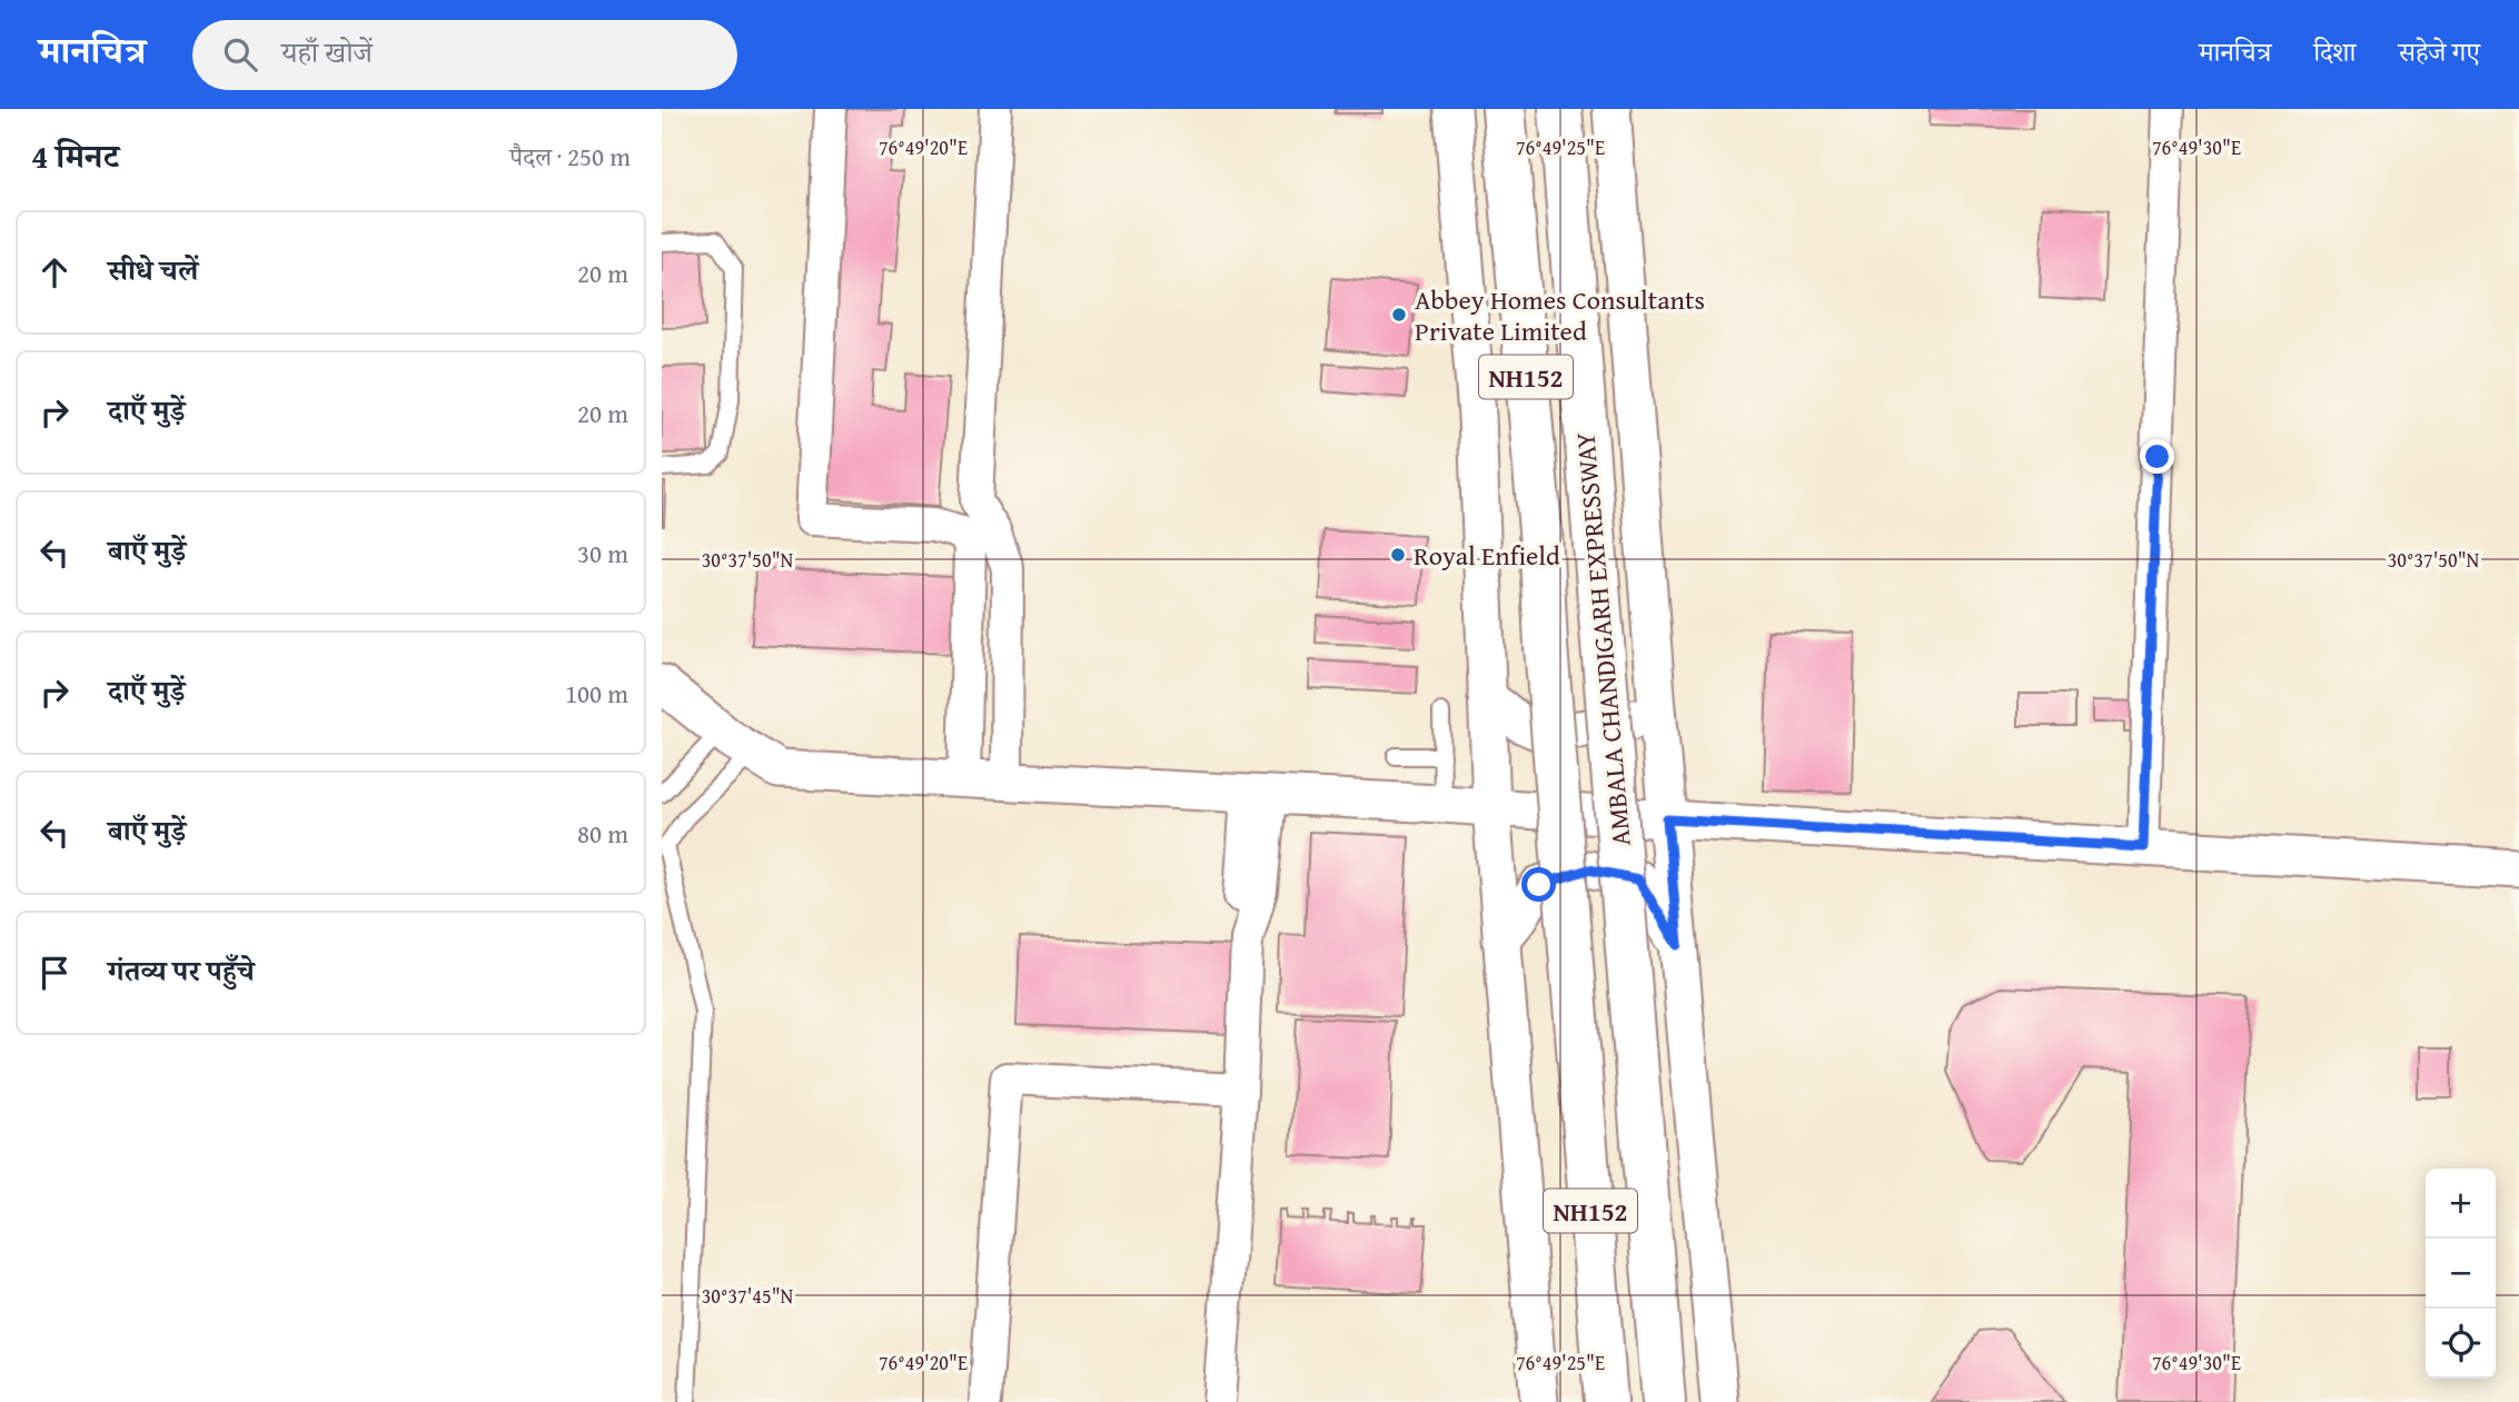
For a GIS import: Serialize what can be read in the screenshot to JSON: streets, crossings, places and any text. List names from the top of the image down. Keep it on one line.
{"streets":{"highway":["NH152","AMBALA CHANDIGARH EXPRESSWAY"]},"places":["Abbey Homes Consultants Private Limited","Royal Enfield"],"page":{"header":"मानचित्र","search":"यहाँ खोजें","nav":["मानचित्र","दिशा","सहेजे गए"],"heading":["4 मिनट","पैदल · 250 m"],"list":[["सीधे चलें","20 m"],["दाएँ मुड़ें","20 m"],["बाएँ मुड़ें","30 m"],["दाएँ मुड़ें","100 m"],["बाएँ मुड़ें","80 m"],"गंतव्य पर पहुँचे"],"map_buttons":["+","−"]},"coordinates":["76°49'20\"E","76°49'25\"E","76°49'30\"E","30°37'50\"N","30°37'45\"N"]}
